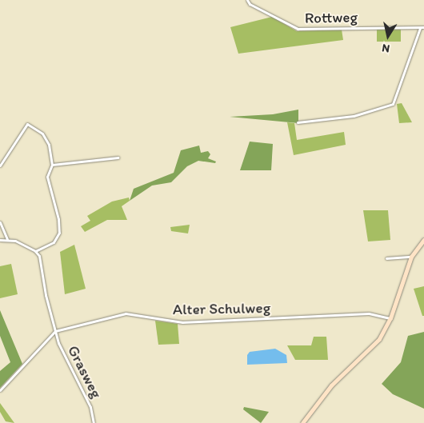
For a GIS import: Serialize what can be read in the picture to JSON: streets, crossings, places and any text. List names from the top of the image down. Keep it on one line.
{"streets":{"street":["Rottweg","Alter Schulweg","Grasweg"]},"crossings":[["Alter Schulweg","Grasweg"]],"north":"bottom"}
